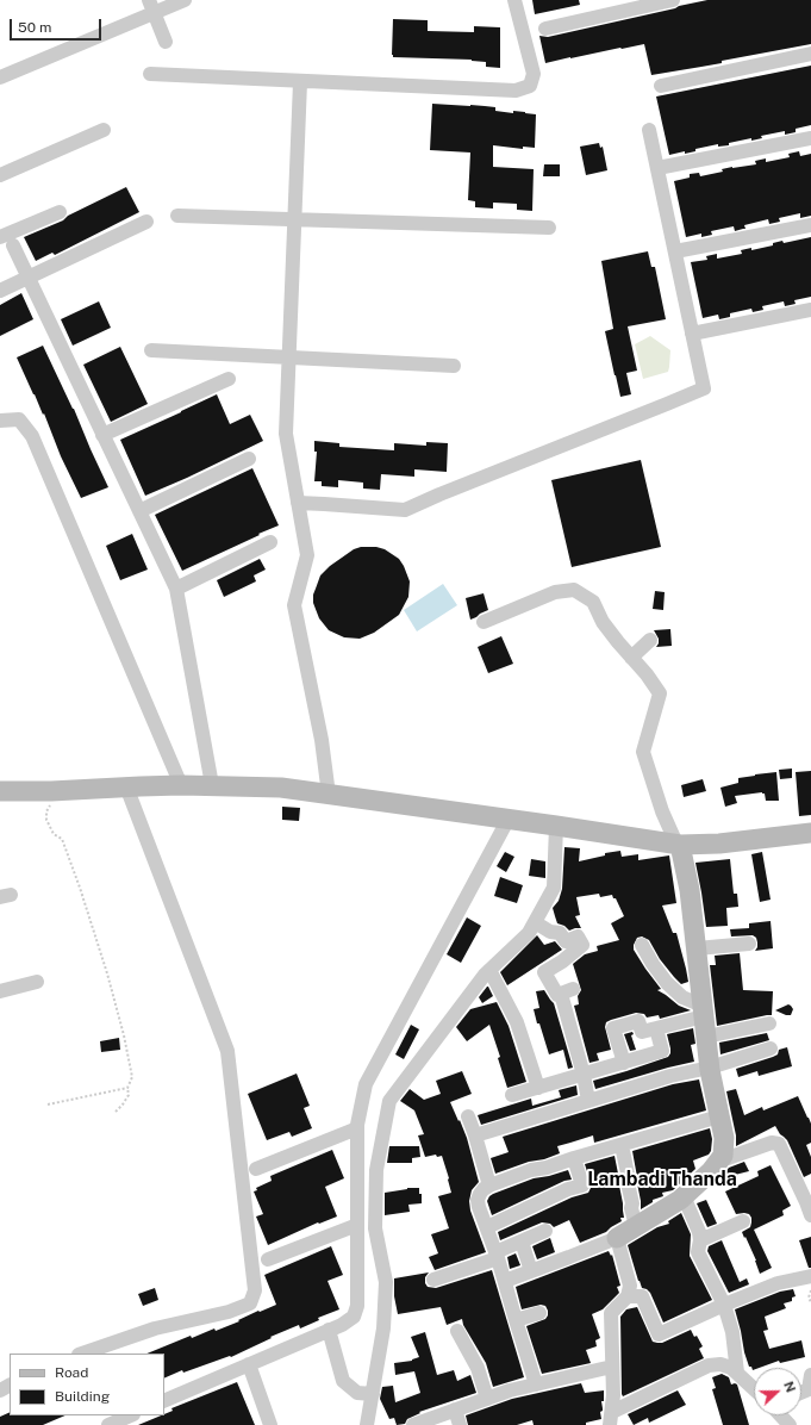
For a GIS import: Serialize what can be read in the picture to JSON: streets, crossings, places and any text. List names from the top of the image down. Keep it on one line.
{"districts":["Lambadi Thanda"],"legend":["Road","Building"],"scale_bar":"50 m","north":"right"}
